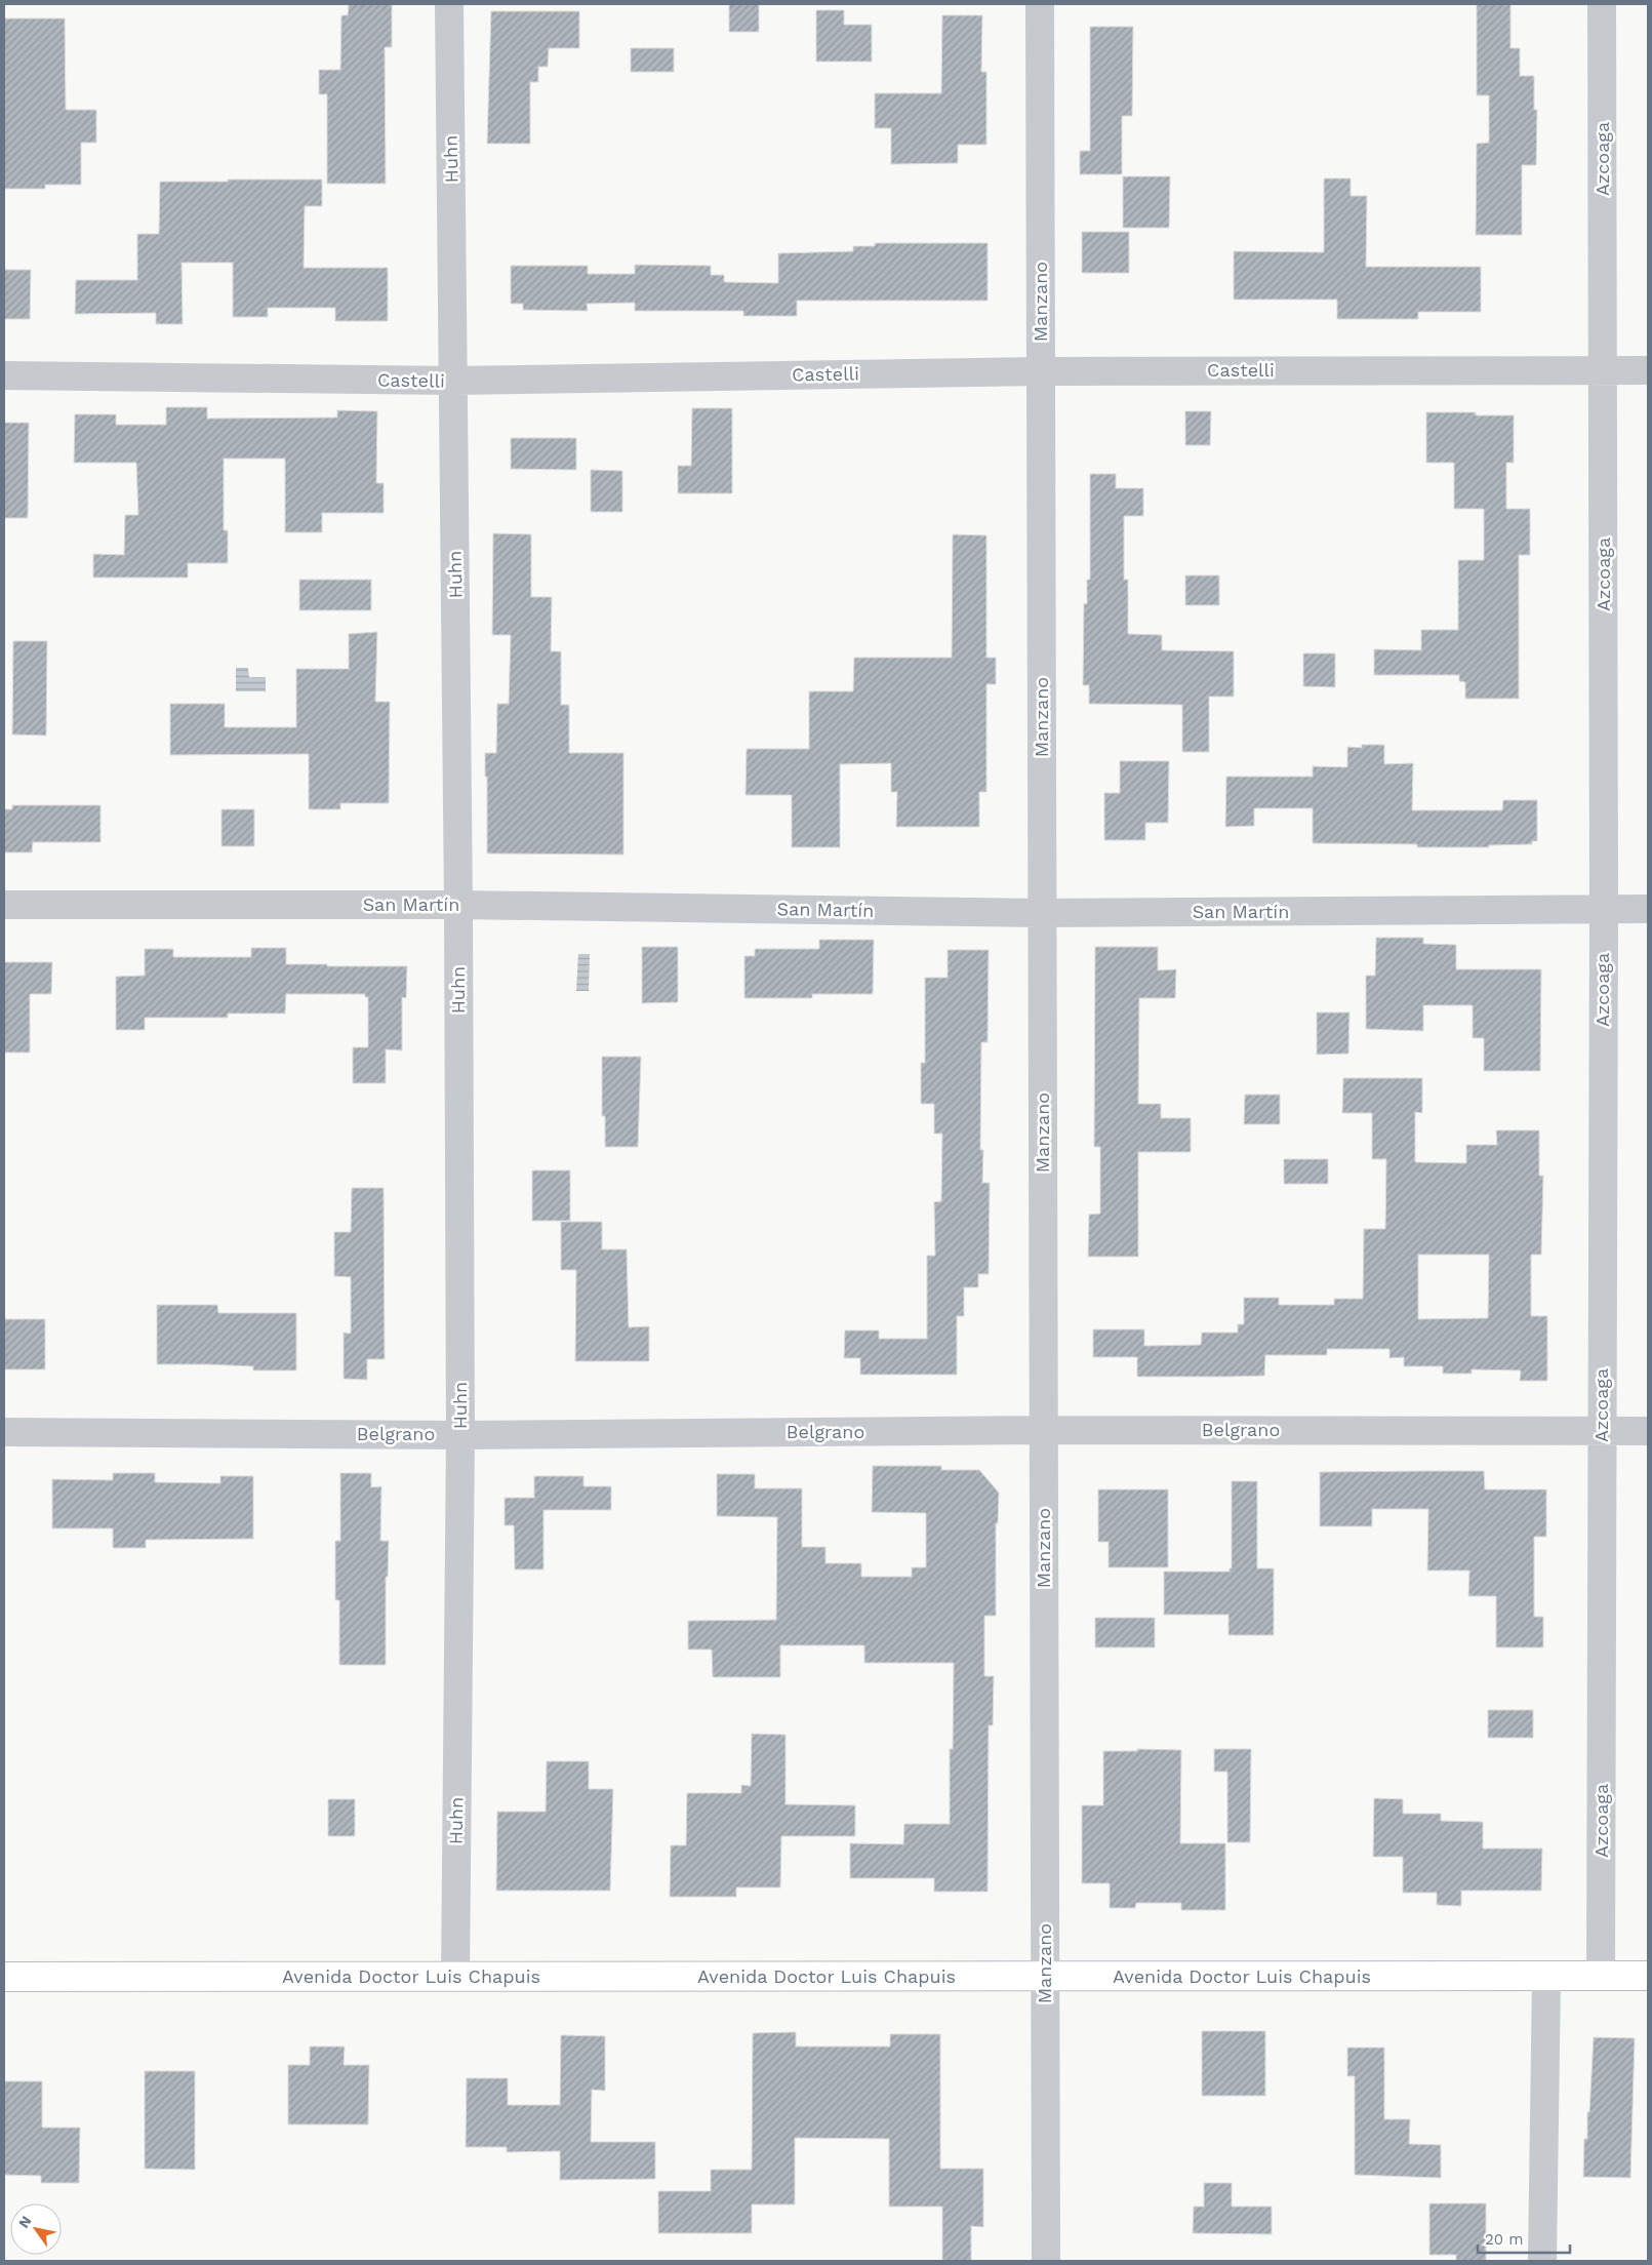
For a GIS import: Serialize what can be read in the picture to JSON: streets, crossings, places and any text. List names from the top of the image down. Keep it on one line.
{"streets":{"main road":["Avenida Doctor Luis Chapuis"],"street":["Huhn","Azcoaga","Manzano","Castelli","San Martín","Belgrano"]},"crossings":[["Huhn","Castelli"],["Huhn","San Martín"],["Huhn","Belgrano"],["Huhn","Avenida Doctor Luis Chapuis"],["Azcoaga","Castelli"],["Azcoaga","San Martín"],["Azcoaga","Belgrano"],["Azcoaga","Avenida Doctor Luis Chapuis"],["Manzano","Castelli"],["Manzano","San Martín"],["Manzano","Belgrano"],["Manzano","Avenida Doctor Luis Chapuis"]],"scale_bar":"20 m","north":"top left"}
